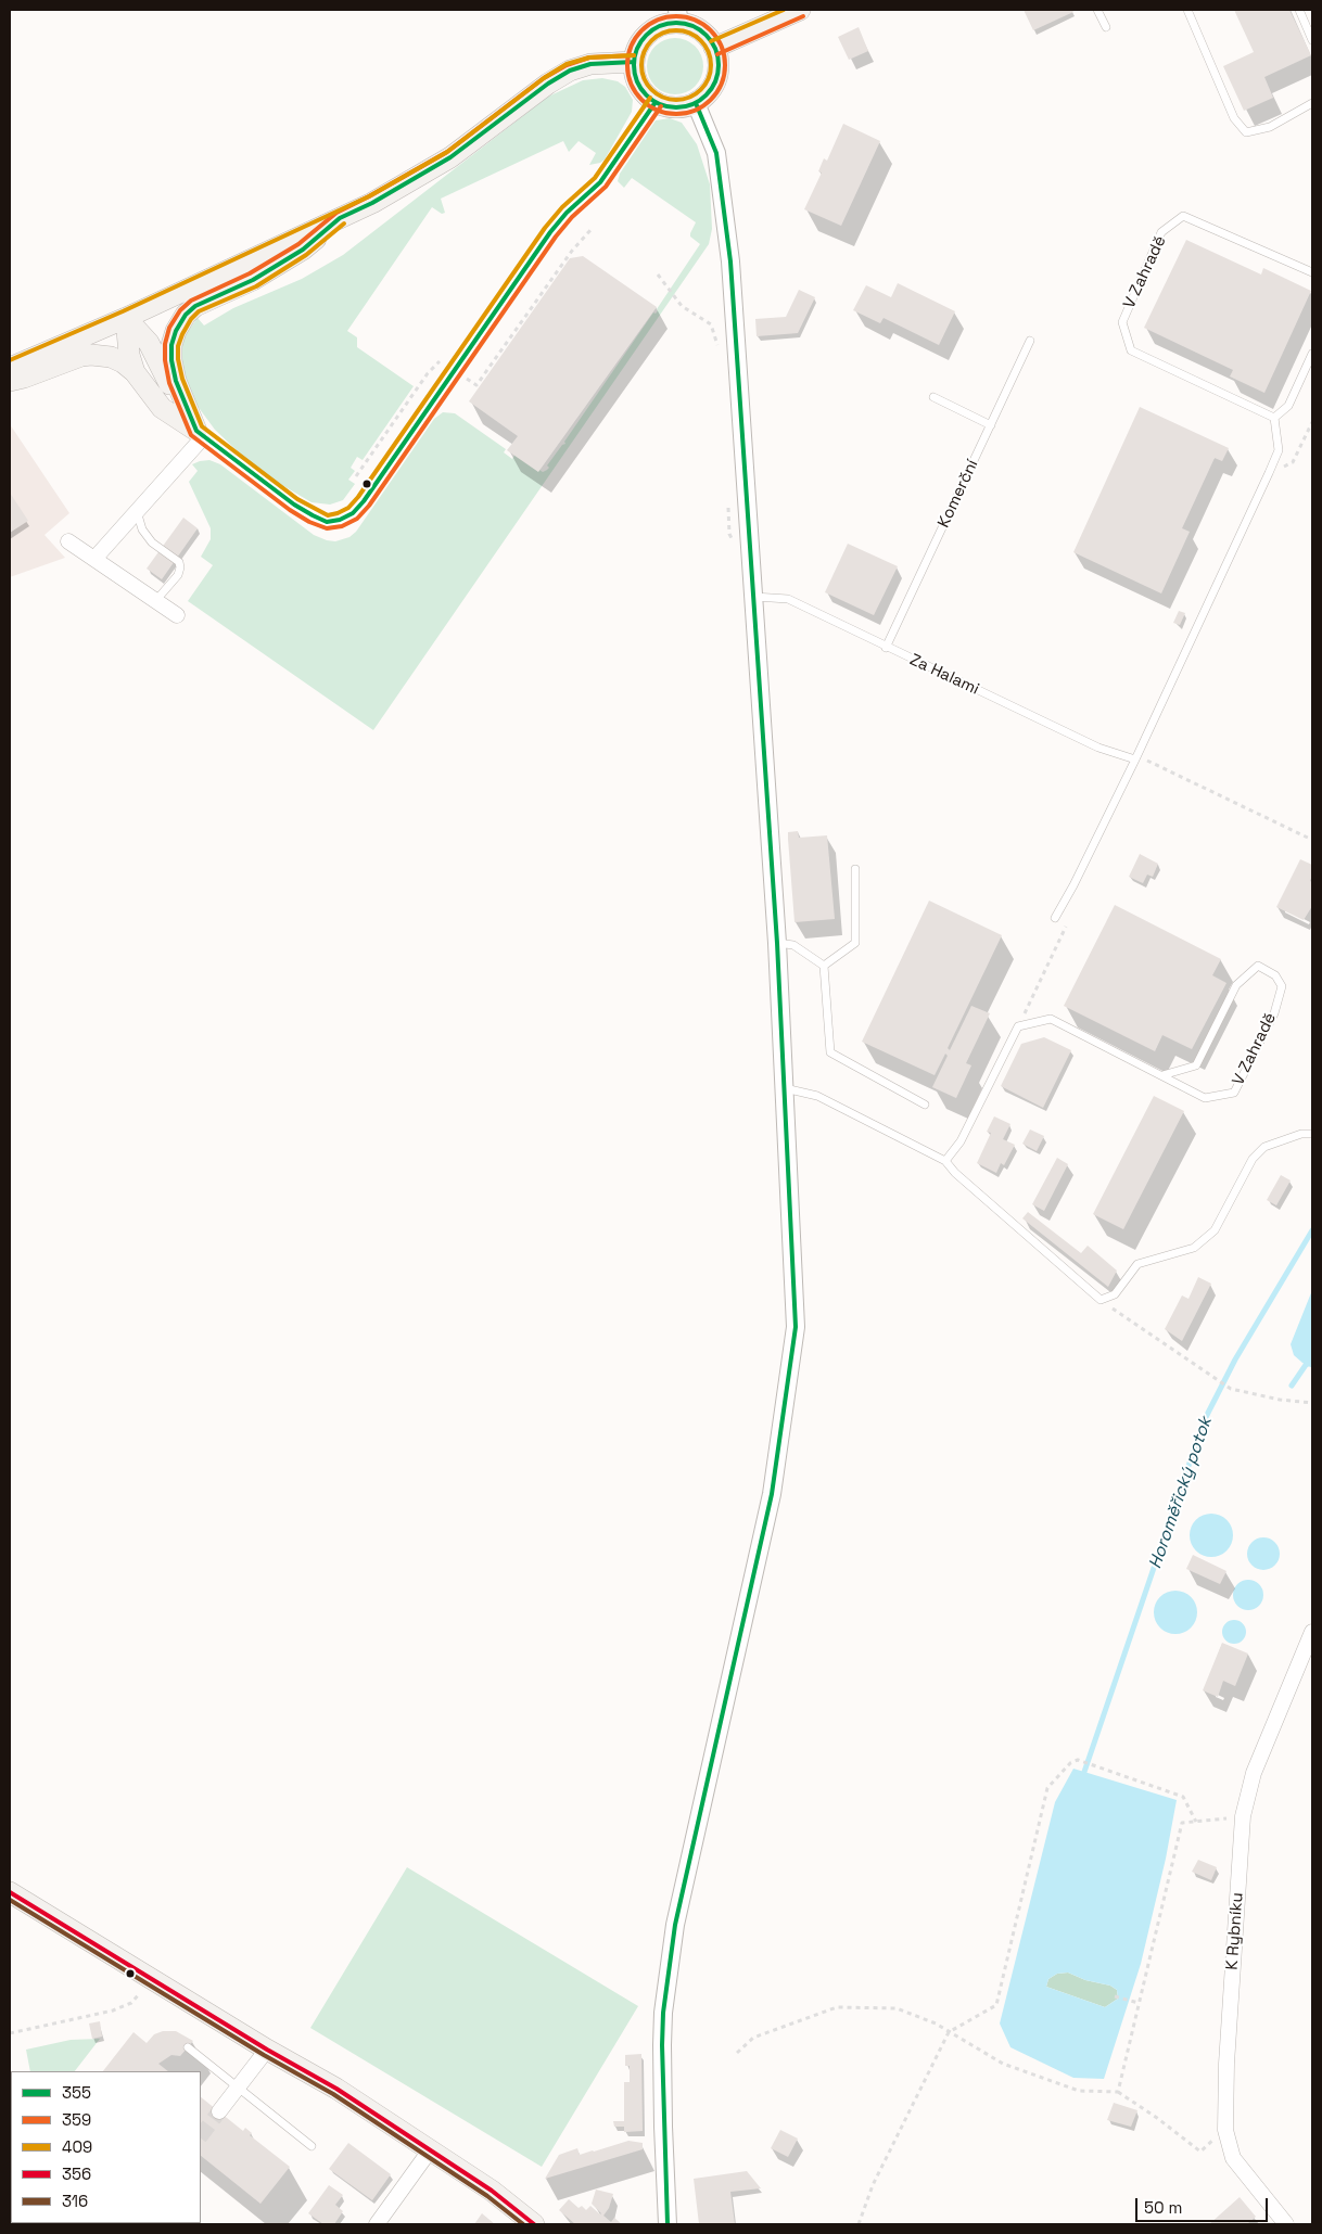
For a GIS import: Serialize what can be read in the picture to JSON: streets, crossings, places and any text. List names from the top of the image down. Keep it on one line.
{"streets":{"street":["K Rybníku"],"lane":["V Zahradě","Komerční","Za Halami"]},"crossings":[["Komerční","Za Halami"]],"water":["Horoměřický potok"],"lines":["transit line 409","transit line 359","transit line 355","transit line 356","transit line 316"],"legend":["355","359","409","356","316"],"scale_bar":"50 m"}
